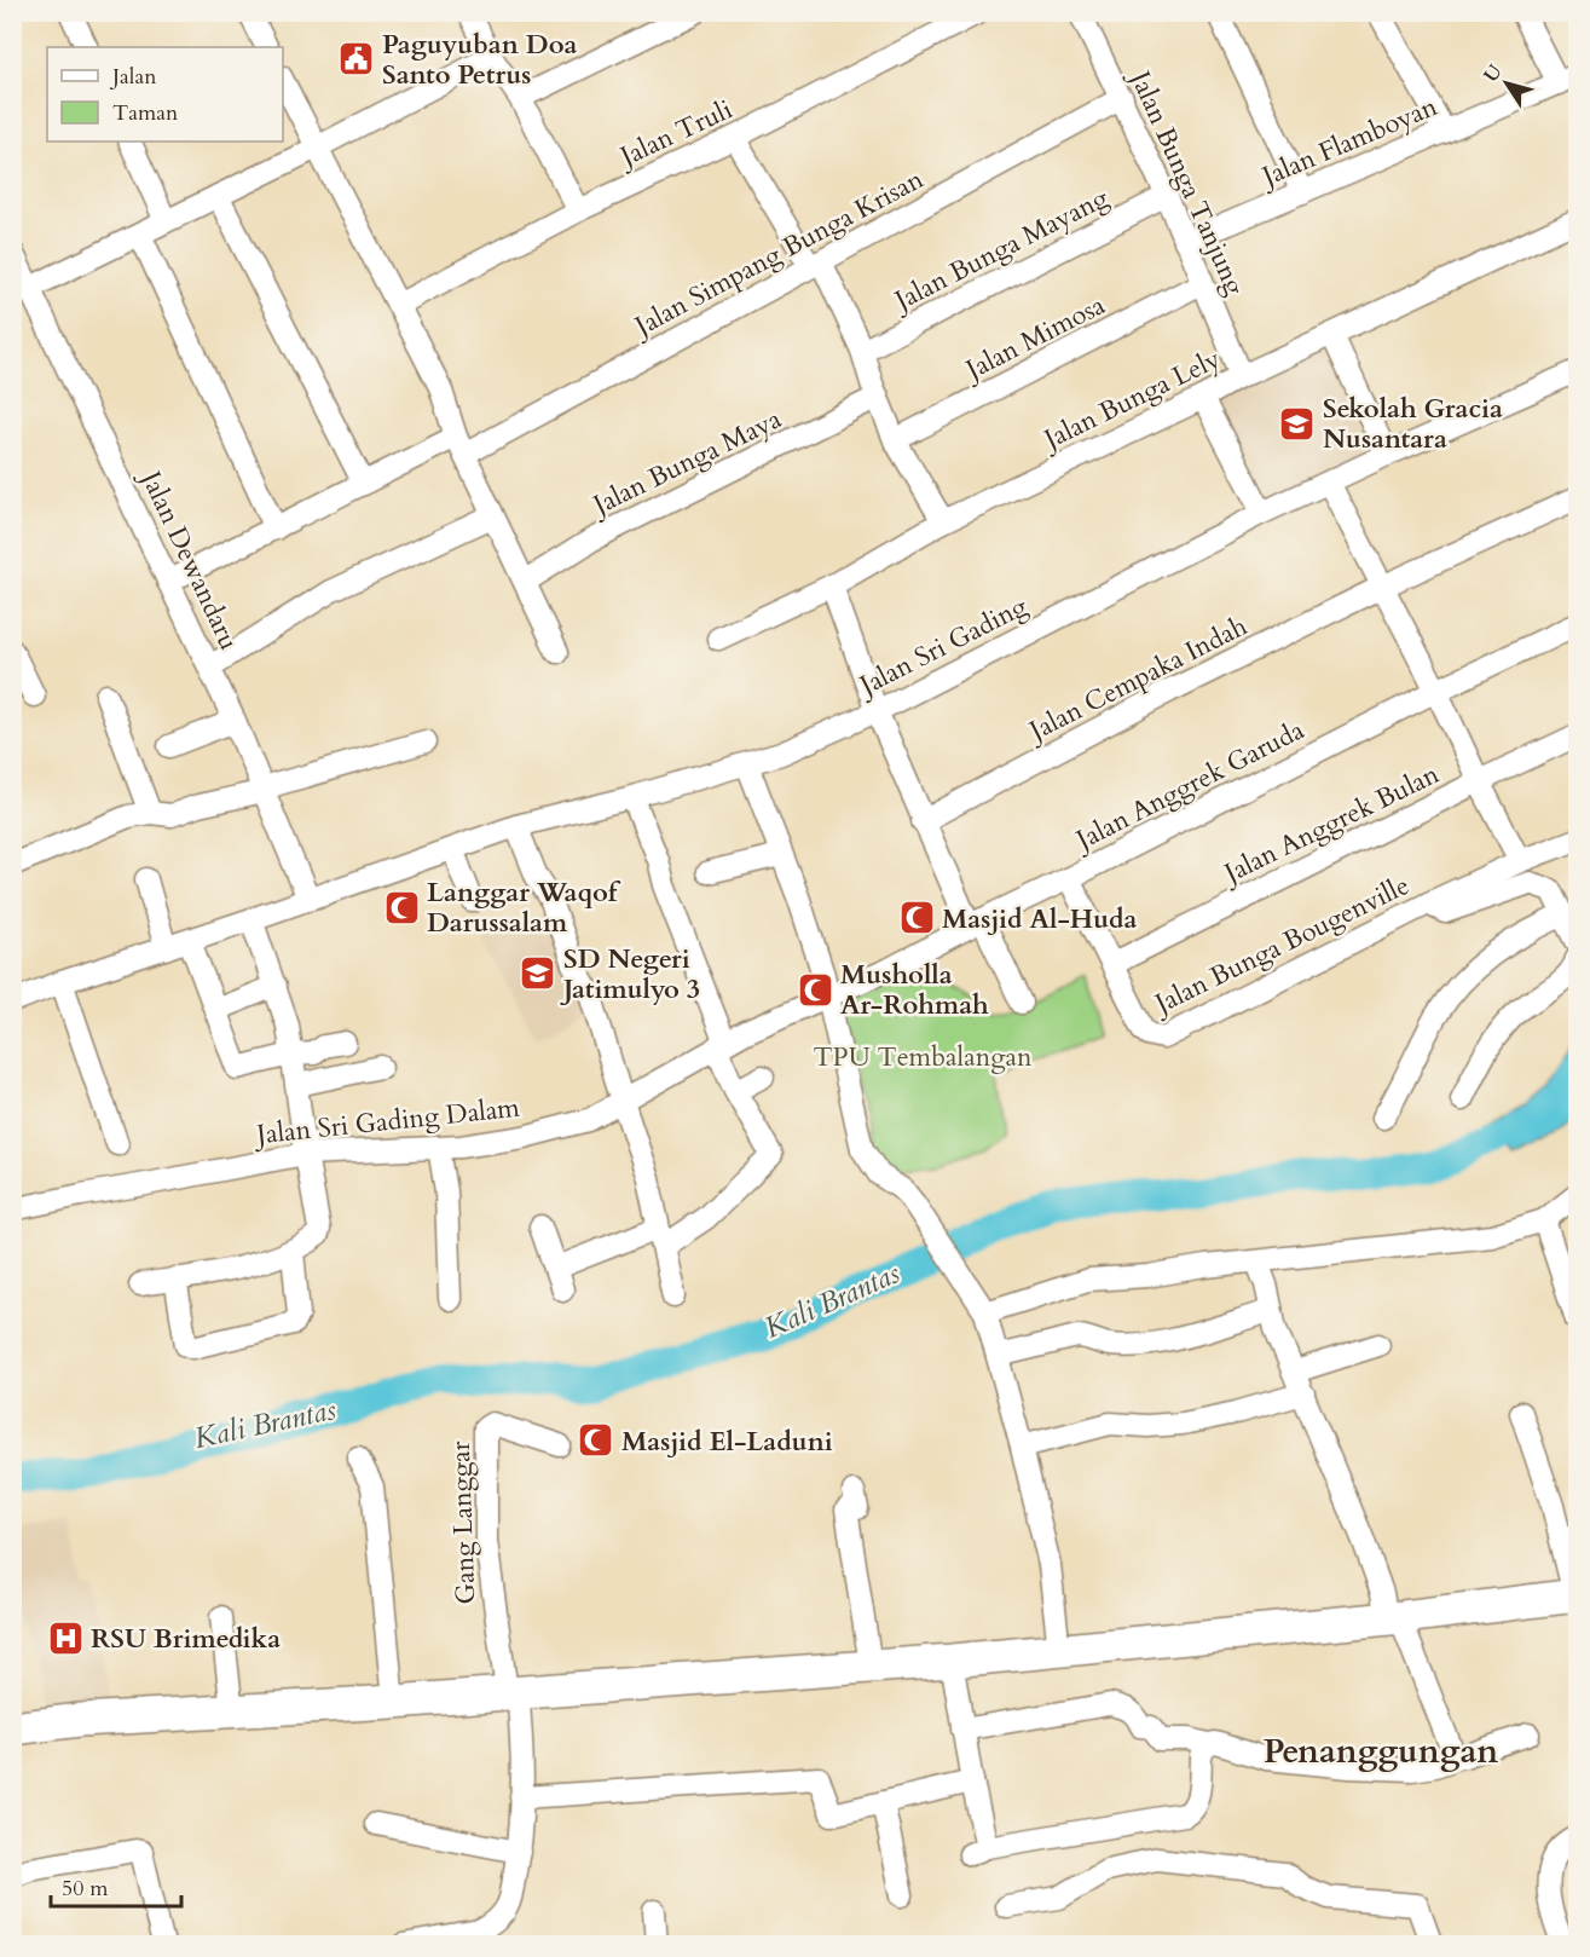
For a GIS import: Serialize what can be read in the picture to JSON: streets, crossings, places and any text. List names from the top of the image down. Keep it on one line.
{"streets":{"street":["Jalan Truli","Jalan Flamboyan","Jalan Bunga Tanjung","Jalan Bunga Mayang","Jalan Simpang Bunga Krisan","Jalan Mimosa","Jalan Bunga Lely","Jalan Bunga Maya","Jalan Dewandaru","Jalan Sri Gading","Jalan Cempaka Indah","Jalan Anggrek Garuda","Jalan Anggrek Bulan","Jalan Bunga Bougenville","Jalan Sri Gading Dalam","Gang Langgar"]},"crossings":[["Jalan Flamboyan","Jalan Bunga Tanjung"],["Jalan Bunga Tanjung","Jalan Bunga Mayang"],["Jalan Bunga Tanjung","Jalan Simpang Bunga Krisan"],["Jalan Bunga Tanjung","Jalan Mimosa"],["Jalan Bunga Tanjung","Jalan Bunga Lely"],["Jalan Simpang Bunga Krisan","Jalan Dewandaru"],["Jalan Dewandaru","Jalan Sri Gading"],["Jalan Anggrek Garuda","Jalan Bunga Bougenville"],["Jalan Anggrek Garuda","Jalan Sri Gading Dalam"],["Jalan Anggrek Bulan","Jalan Bunga Bougenville"]],"districts":["Penanggungan"],"water":["Kali Brantas"],"parks":["TPU Tembalangan"],"places":{"public building":["Paguyuban Doa Santo Petrus"],"school or university":["Sekolah Gracia Nusantara","SD Negeri Jatimulyo 3"],"mosque":["Langgar Waqof Darussalam","Masjid Al-Huda","Musholla Ar-Rohmah","Masjid El-Laduni"],"hospital":["RSU Brimedika"]},"legend":["Jalan","Taman"],"scale_bar":"50 m","north":"top left"}
